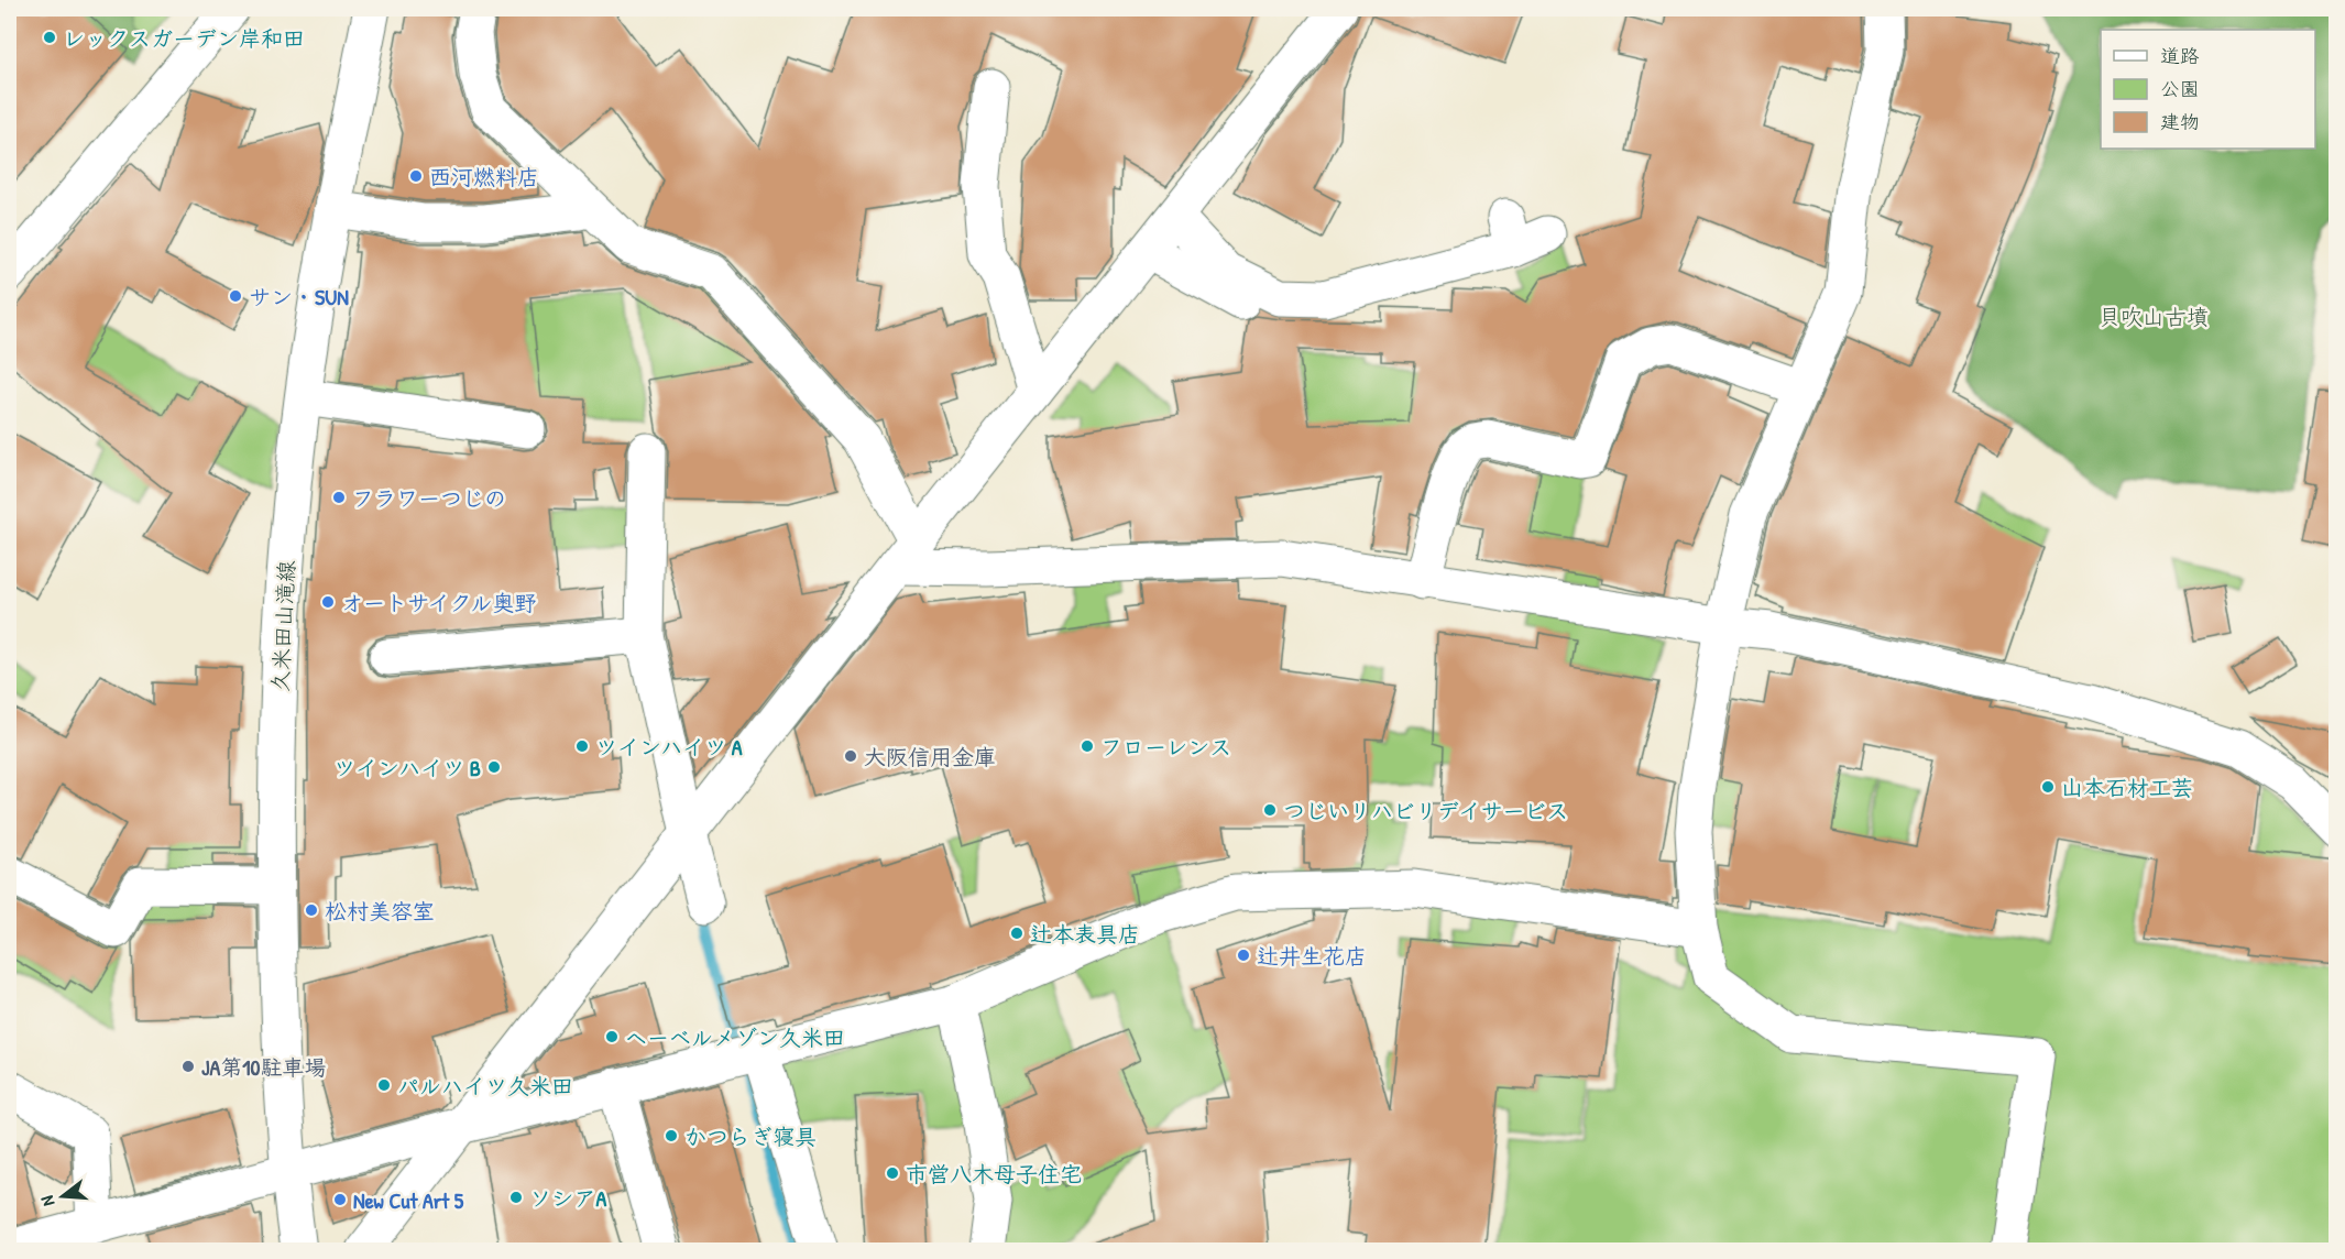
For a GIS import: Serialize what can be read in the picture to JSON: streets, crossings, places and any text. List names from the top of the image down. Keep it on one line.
{"streets":{"street":["久米田山滝線"]},"parks":["貝吹山古墳"],"places":["レックスガーデン岸和田","西河燃料店","サン・SUN","フラワーつじの","オートサイクル奥野","ツインハイツ A","フローレンス","大阪信用金庫","ツインハイツ B","山本石材工芸","つじいリハビリデイサービス","松村美容室","辻本表具店","辻井生花店","ヘーベルメゾン久米田","JA第10駐車場","パルハイツ久米田","かつらぎ寝具","市営八木母子住宅","ソシアA","New Cut Art 5"],"legend":["道路","公園","建物"],"north":"left"}
